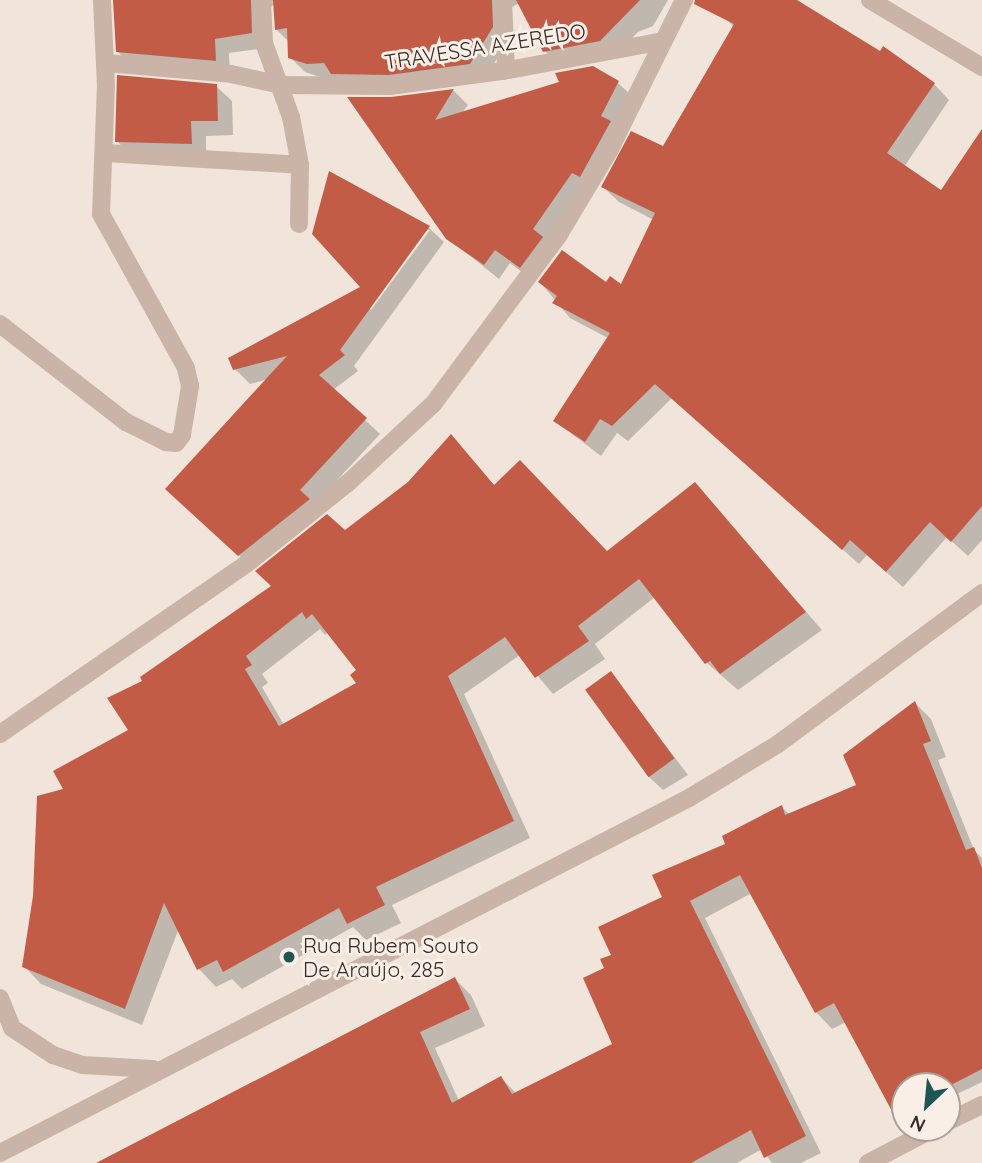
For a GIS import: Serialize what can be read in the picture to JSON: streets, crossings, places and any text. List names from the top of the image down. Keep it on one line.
{"streets":{"street":["TRAVESSA AZEREDO"]},"places":["Rua Rubem Souto De Araújo, 285"],"north":"bottom left"}
